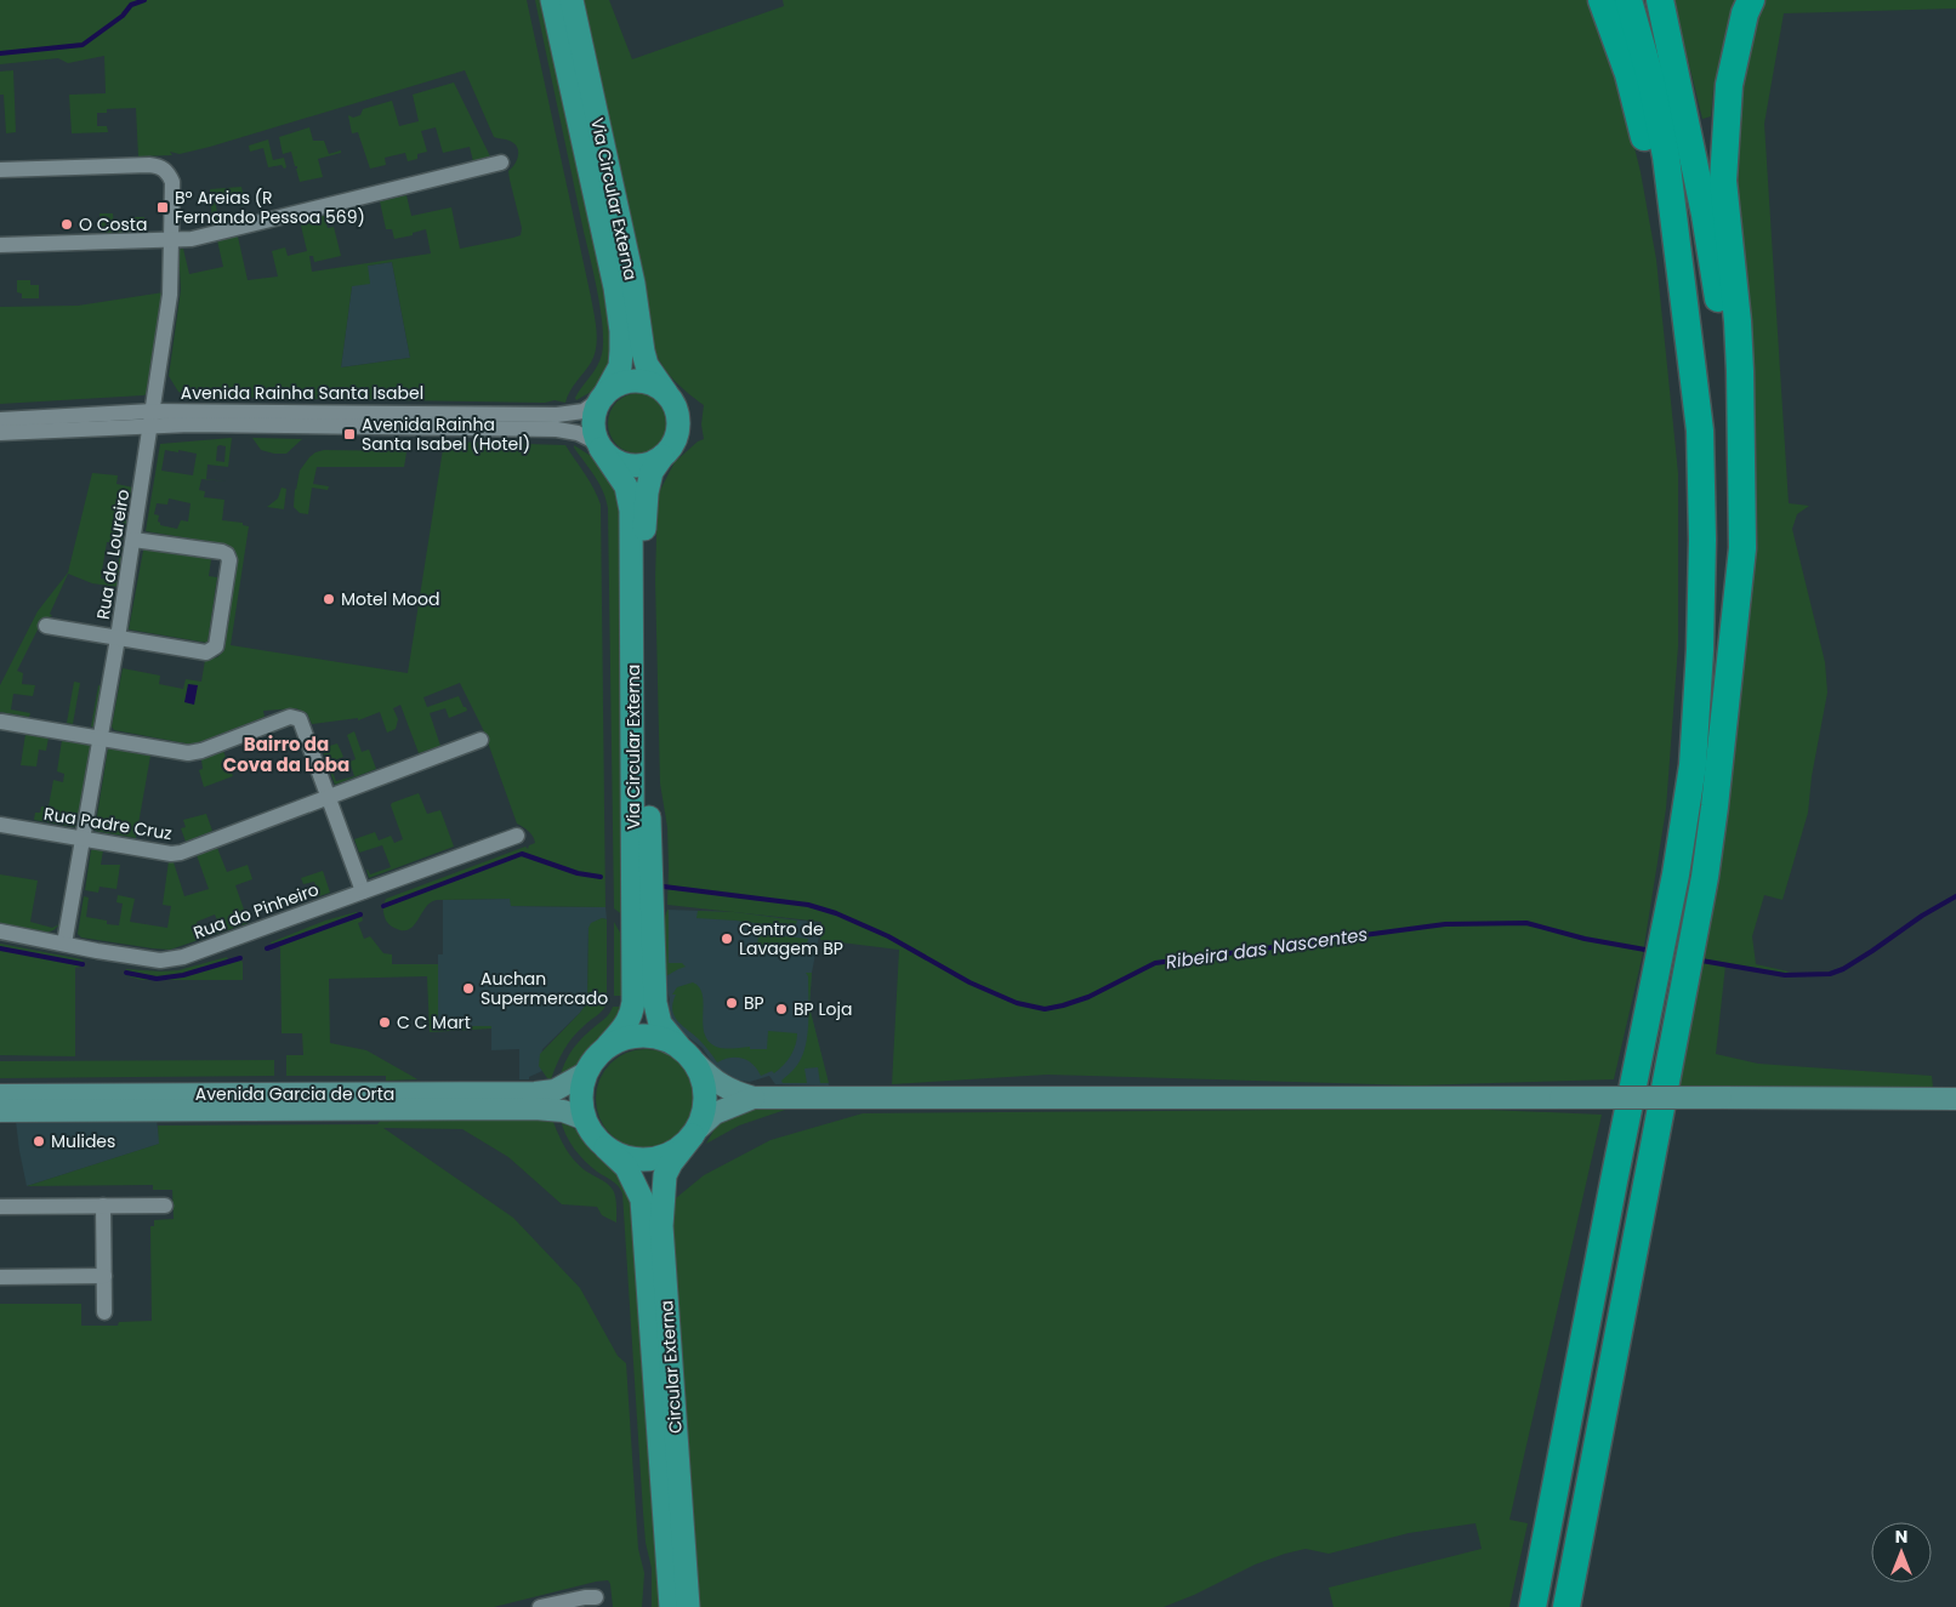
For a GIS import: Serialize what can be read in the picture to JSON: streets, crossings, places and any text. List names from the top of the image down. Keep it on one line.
{"streets":{"main road":["Via Circular Externa","Avenida Garcia de Orta","Circular Externa"],"street":["Avenida Rainha Santa Isabel","Rua do Loureiro","Rua Padre Cruz","Rua do Pinheiro"]},"crossings":[["Via Circular Externa","Avenida Rainha Santa Isabel"],["Via Circular Externa","Avenida Garcia de Orta"],["Via Circular Externa","Circular Externa"],["Avenida Rainha Santa Isabel","Rua do Loureiro"],["Rua do Loureiro","Rua Padre Cruz"],["Rua do Loureiro","Rua do Pinheiro"],["Avenida Garcia de Orta","Circular Externa"]],"districts":["Bairro da Cova da Loba"],"water":["Ribeira das Nascentes"],"places":{"transit":["Bº Areias (R Fernando Pessoa 569)","Avenida Rainha Santa Isabel (Hotel)"],"other":["O Costa","Motel Mood","Centro de Lavagem BP","Auchan Supermercado","BP","BP Loja","C C Mart","Mulides"]},"north":"top"}
